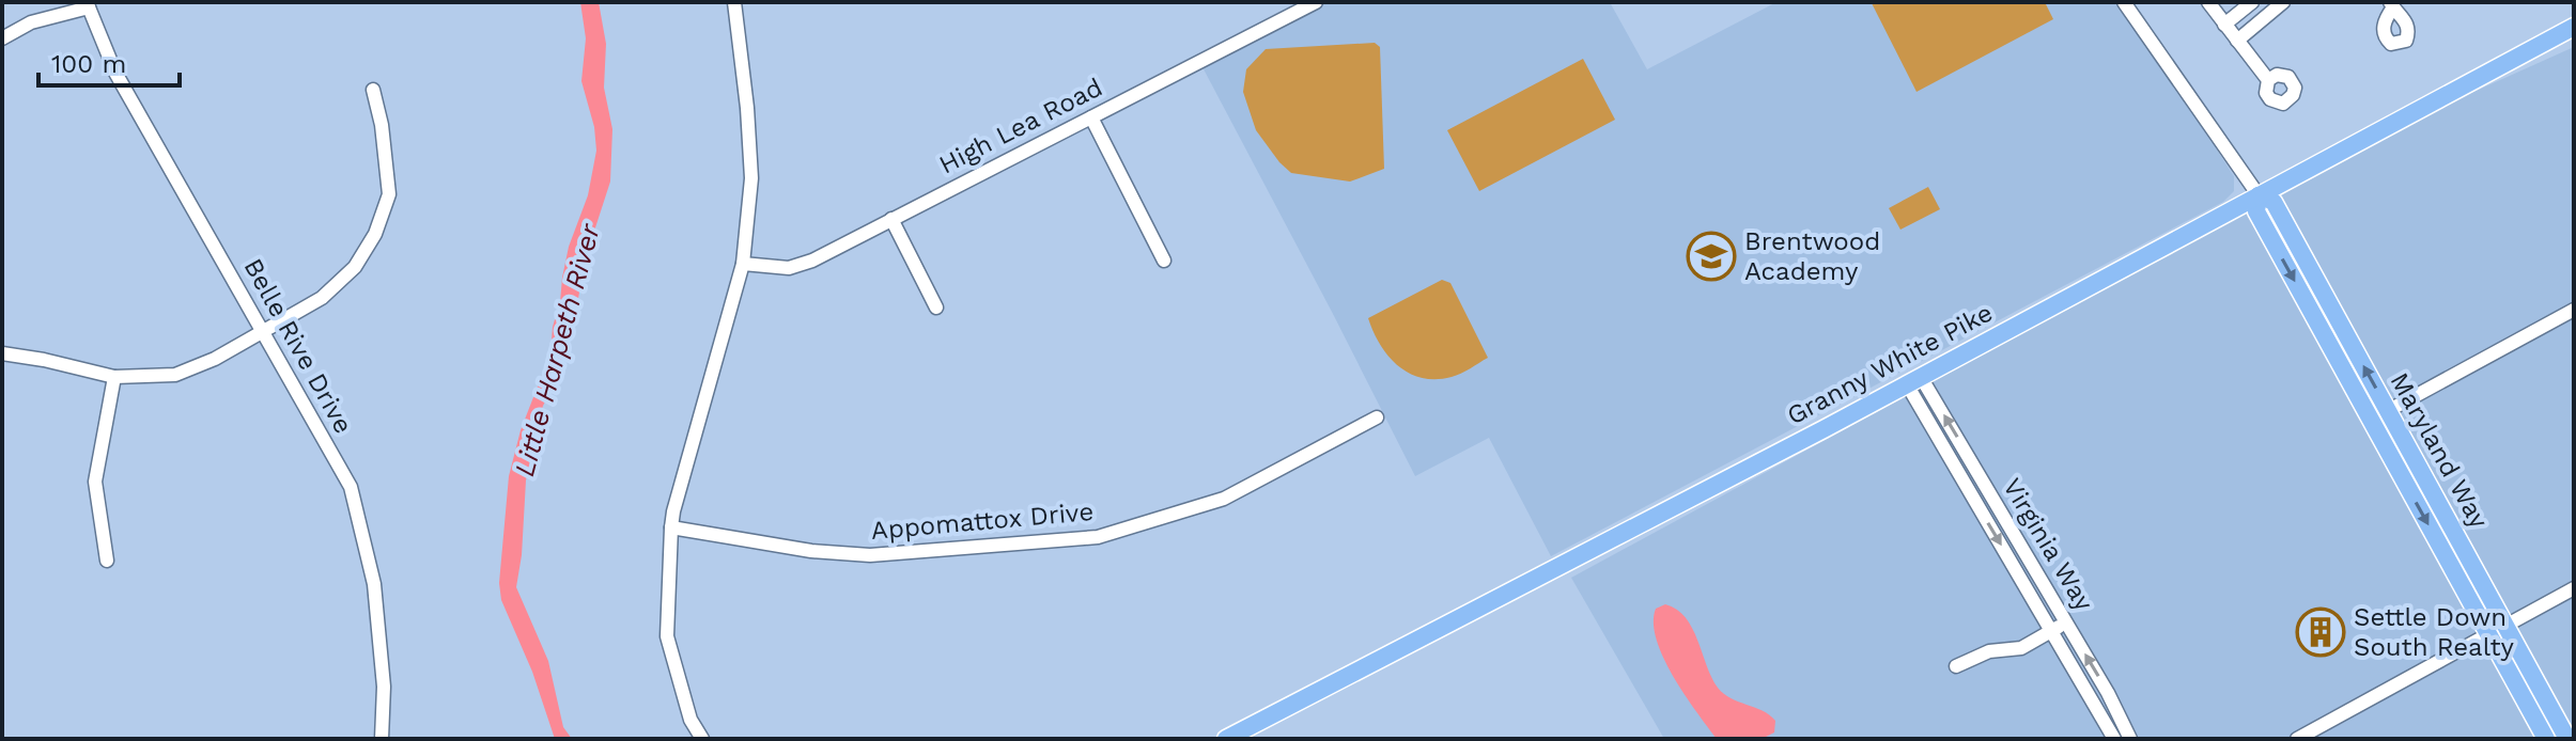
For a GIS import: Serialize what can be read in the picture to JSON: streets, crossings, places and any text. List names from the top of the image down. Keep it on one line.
{"streets":{"main road":["Granny White Pike","Maryland Way"],"street":["High Lea Road","Belle Rive Drive","Appomattox Drive","Virginia Way"]},"crossings":[["Granny White Pike","Maryland Way"],["Granny White Pike","Virginia Way"]],"water":["Little Harpeth River"],"places":{"school or university":["Brentwood Academy"],"building":["Settle Down South Realty"]},"scale_bar":"100 m"}
